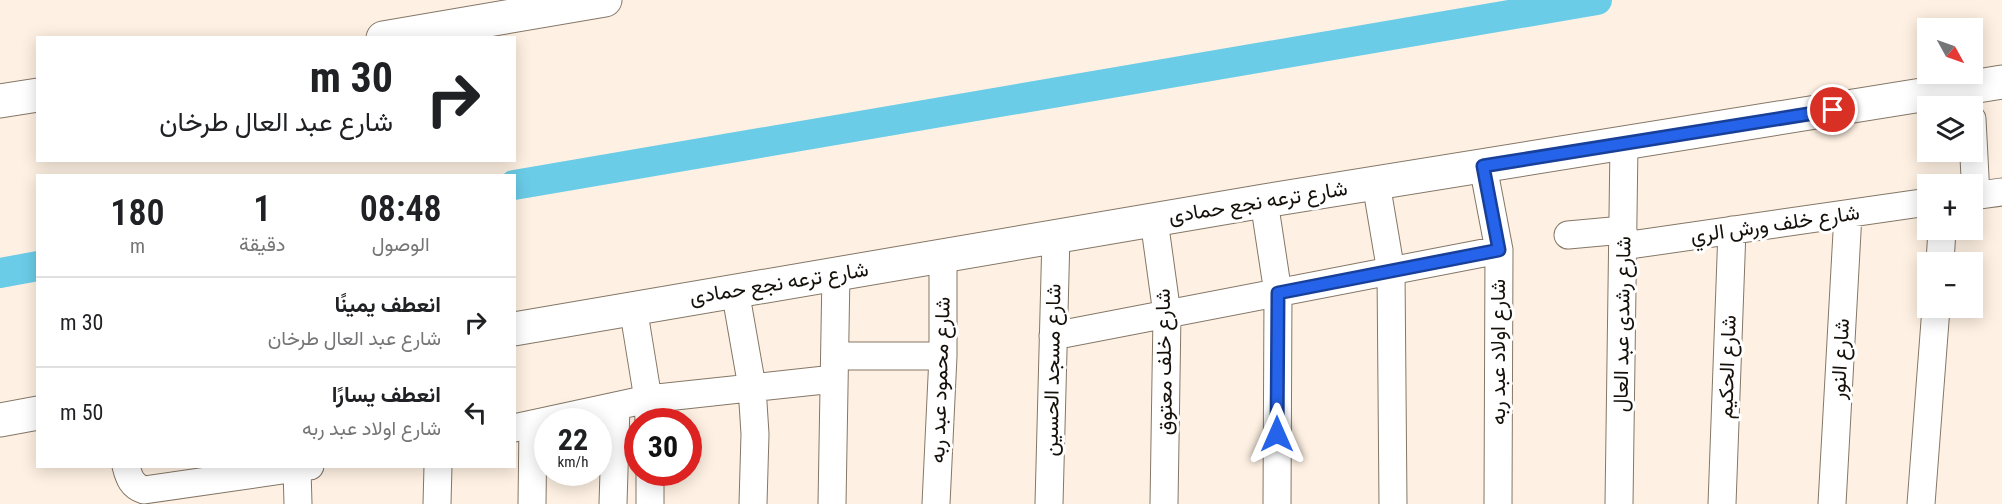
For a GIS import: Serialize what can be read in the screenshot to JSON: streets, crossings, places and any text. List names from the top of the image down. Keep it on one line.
{"streets":{"street":["شارع ترعه نجع حمادى","شارع خلف ورش الري","شارع رشدى عبد العال","شارع اولاد عبد ربه","شارع النور","شارع خلف معتوق","شارع الحكيم","شارع مسجد الحسين","شارع محمود عبد ربه"]},"crossings":[["شارع ترعه نجع حمادى","شارع رشدى عبد العال"],["شارع ترعه نجع حمادى","شارع اولاد عبد ربه"],["شارع ترعه نجع حمادى","شارع خلف معتوق"],["شارع ترعه نجع حمادى","شارع مسجد الحسين"],["شارع ترعه نجع حمادى","شارع محمود عبد ربه"],["شارع خلف ورش الري","شارع رشدى عبد العال"],["شارع خلف ورش الري","شارع النور"],["شارع خلف ورش الري","شارع الحكيم"]],"north":"bottom right","page":{"map_buttons":["+","−"],"turn":["30 m","شارع عبد العال طرخان"],"eta":["08:48","الوصول","1","دقيقة","180","m"],"list":[{"name":"انعطف يمينًا","note":"شارع عبد العال طرخان","value":"30 m"},{"name":"انعطف يسارًا","note":"شارع اولاد عبد ربه","value":"50 m"}],"speed":"22 km/h","limit":"30"}}
